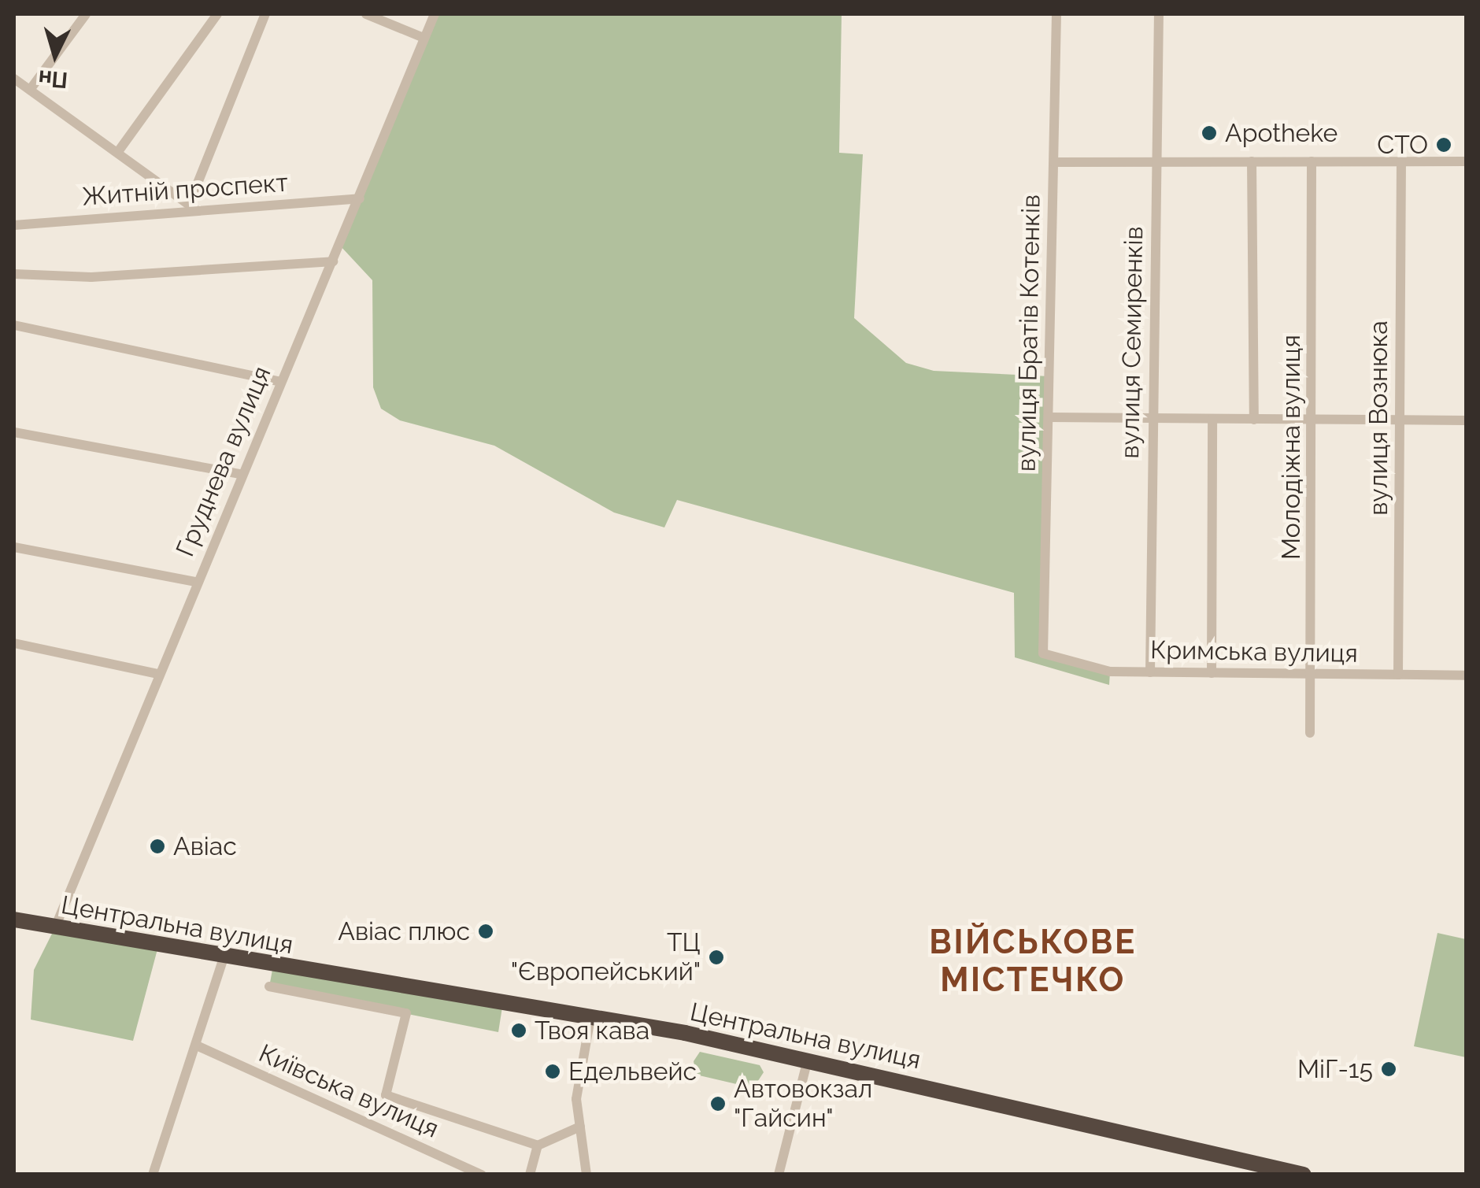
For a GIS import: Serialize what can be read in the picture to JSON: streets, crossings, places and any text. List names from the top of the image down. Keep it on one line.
{"streets":{"highway":["Центральна вулиця"],"street":["Житній проспект","вулиця Братів Котенків","вулиця Семиренків","вулиця Вознюка","Молодіжна вулиця","Груднева вулиця","Кримська вулиця","Київська вулиця"]},"crossings":[["Житній проспект","Груднева вулиця"],["вулиця Братів Котенків","Кримська вулиця"],["вулиця Семиренків","Кримська вулиця"],["вулиця Вознюка","Кримська вулиця"],["Молодіжна вулиця","Кримська вулиця"],["Груднева вулиця","Центральна вулиця"]],"districts":["ВІЙСЬКОВЕ МІСТЕЧКО"],"places":["Apotheke","СТО","Авіас","Авіас плюс","ТЦ \"Європейський\"","Твоя кава","МіГ-15","Едельвейс","Автовокзал \"Гайсин\""],"north":"bottom"}
